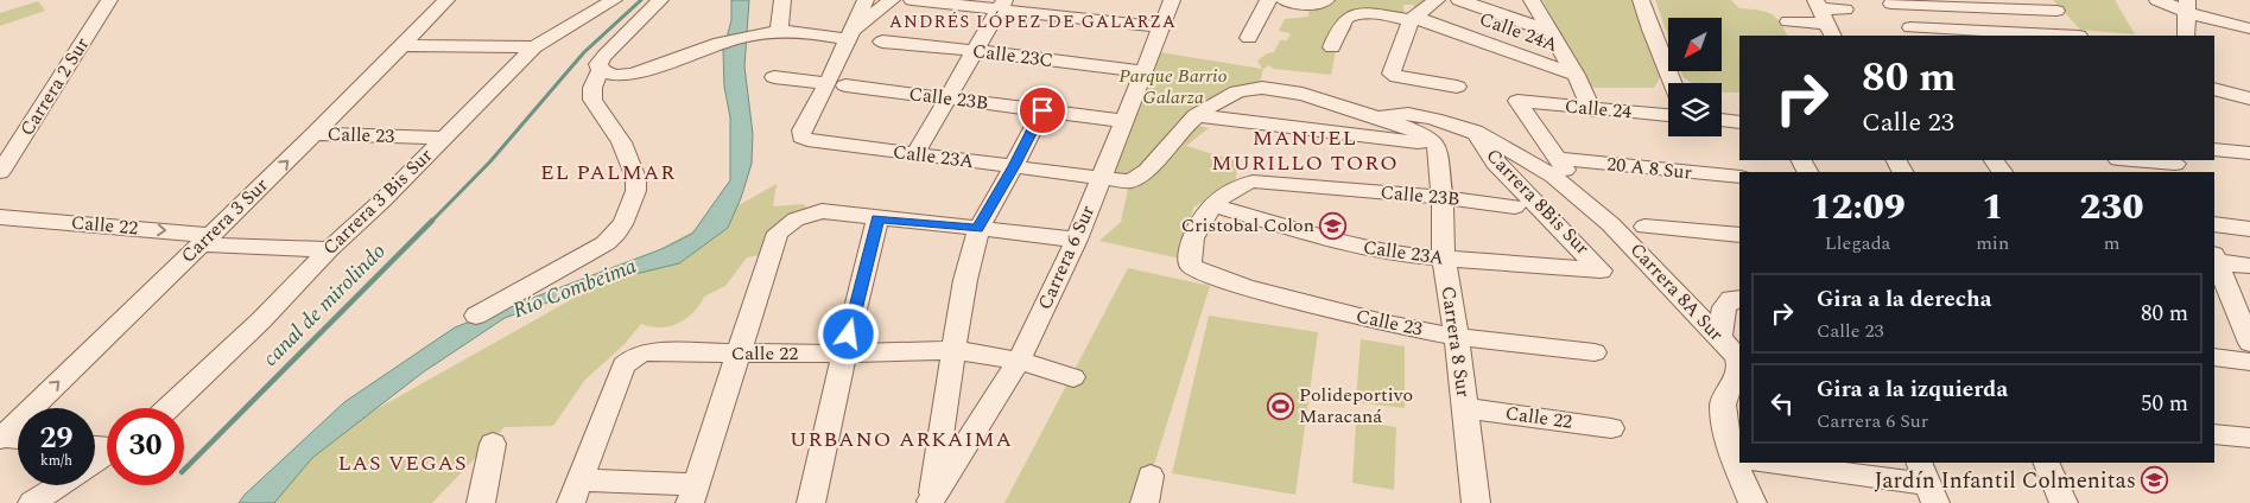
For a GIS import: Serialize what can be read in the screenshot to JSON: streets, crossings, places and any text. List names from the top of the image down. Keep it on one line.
{"streets":{"street":["Calle 24A","Calle 23C","Carrera 2 Sur","Calle 23B","Calle 24","Calle 23","Calle 23A","20 A 8 Sur","Carrera 3 Bis Sur","Carrera 8Bis Sur","Carrera 3 Sur","Calle 22","Carrera 6 Sur","Carrera 8A Sur","Carrera 8 Sur"]},"crossings":[["Calle 23C","Carrera 6 Sur"],["Calle 23B","Calle 23"],["Calle 23B","Calle 23A"],["Calle 23B","Carrera 6 Sur"],["Calle 23B","Carrera 8 Sur"],["Calle 24","Carrera 8A Sur"],["Calle 23","Calle 23A"],["Calle 23","Carrera 3 Bis Sur"],["Calle 23","Carrera 3 Sur"],["Calle 23","Carrera 8 Sur"],["Calle 23A","Carrera 8Bis Sur"],["Calle 23A","Carrera 6 Sur"],["Calle 23A","Carrera 8 Sur"],["20 A 8 Sur","Carrera 8A Sur"],["Carrera 3 Bis Sur","Calle 22"],["Carrera 8Bis Sur","Carrera 8A Sur"],["Carrera 3 Sur","Calle 22"],["Calle 22","Carrera 6 Sur"],["Calle 22","Carrera 8 Sur"]],"one_way":["Carrera 3 Sur"],"districts":["ANDRÉS LÓPEZ DE GALARZA","MANUEL MURILLO TORO","EL PALMAR","URBANO ARKAIMA","LAS VEGAS"],"water":["Río Combeima","canal de mirolindo"],"parks":["Parque Barrio Galarza"],"places":{"school or university":["Cristobal Colon","Jardín Infantil Colmenitas"],"sports":["Polideportivo Maracaná"]},"north":"bottom left","page":{"turn":["80 m","Calle 23"],"eta":["12:09","Llegada","1","min","230","m"],"list":[{"name":"Gira a la derecha","note":"Calle 23","value":"80 m"},{"name":"Gira a la izquierda","note":"Carrera 6 Sur","value":"50 m"}],"speed":"29 km/h","limit":"30"}}
